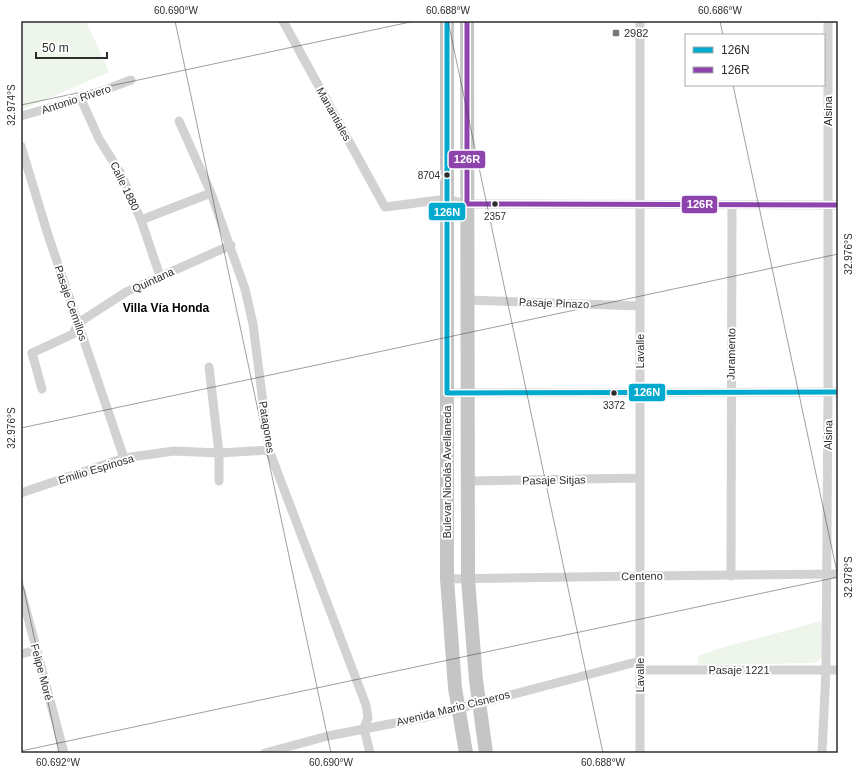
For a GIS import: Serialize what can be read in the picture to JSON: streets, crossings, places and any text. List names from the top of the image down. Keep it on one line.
{"streets":{"main road":["Bulevar Nicolás Avellaneda"],"street":["Antonio Rivero","Alsina","Manantiales","Calle 1880","Quintana","Pasaje Cemillos","Pasaje Pinazo","Lavalle","Juramento","Patagones","Emilio Espinosa","Pasaje Sitjas","Centeno","Pasaje 1221","Felipe Moré","Avenida Mario Cisneros"]},"crossings":[["Antonio Rivero","Calle 1880"],["Alsina","Centeno"],["Alsina","Pasaje 1221"],["Manantiales","Bulevar Nicolás Avellaneda"],["Calle 1880","Quintana"],["Quintana","Pasaje Cemillos"],["Quintana","Patagones"],["Pasaje Cemillos","Emilio Espinosa"],["Pasaje Pinazo","Lavalle"],["Pasaje Pinazo","Bulevar Nicolás Avellaneda"],["Lavalle","Pasaje Sitjas"],["Lavalle","Centeno"],["Lavalle","Pasaje 1221"],["Lavalle","Avenida Mario Cisneros"],["Juramento","Centeno"],["Patagones","Emilio Espinosa"],["Patagones","Avenida Mario Cisneros"],["Bulevar Nicolás Avellaneda","Pasaje Sitjas"],["Bulevar Nicolás Avellaneda","Centeno"],["Bulevar Nicolás Avellaneda","Avenida Mario Cisneros"]],"districts":["Villa Vía Honda"],"places":{"transit":["2982"],"other":["8704","2357","3372"]},"lines":["transit line 126N","transit line 126R"],"legend":["126N","126R"],"scale_bar":"50 m","coordinates":["60.690°W","60.688°W","60.686°W","32.974°S","32.976°S","32.978°S","60.692°W"]}
